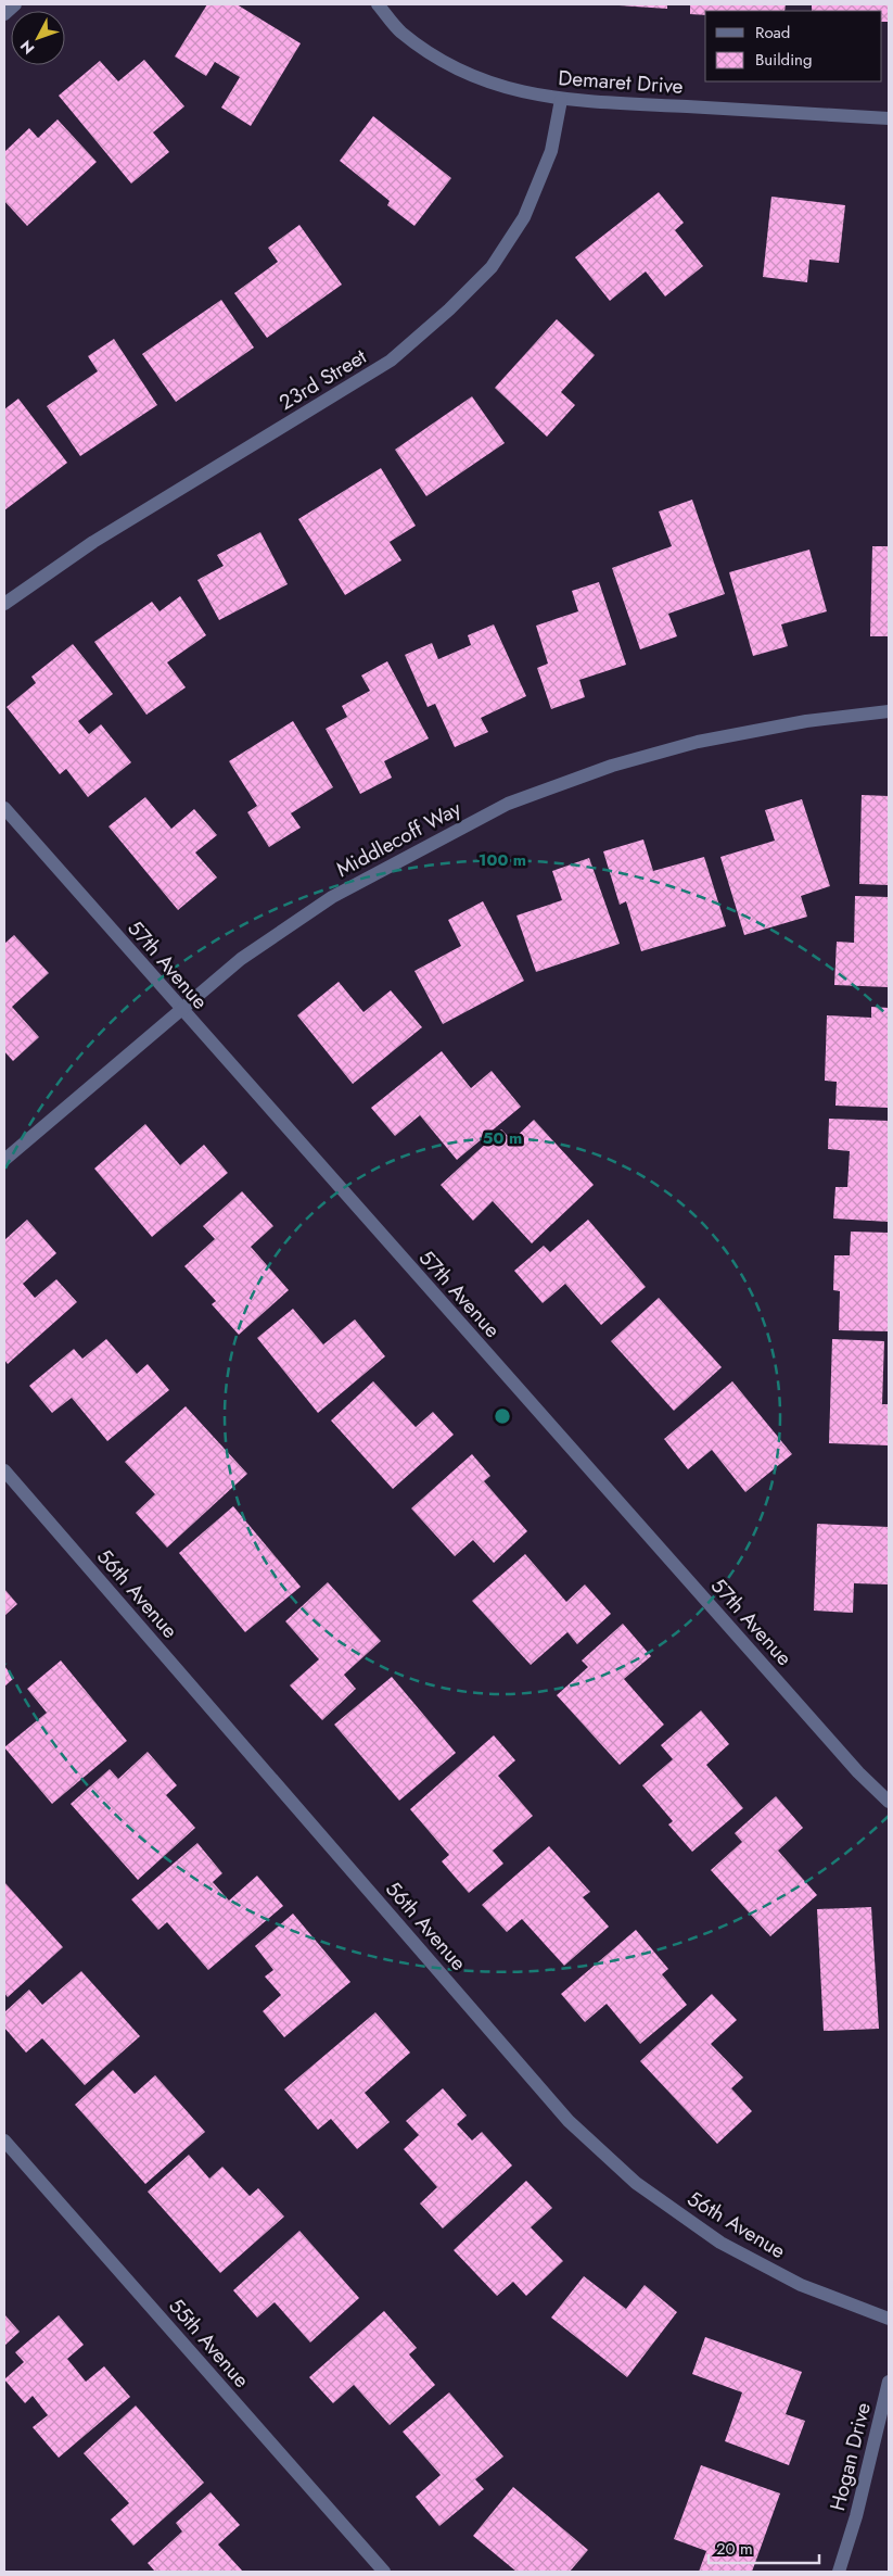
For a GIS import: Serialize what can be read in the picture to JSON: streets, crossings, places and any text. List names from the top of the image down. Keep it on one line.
{"streets":{"street":["Demaret Drive","23rd Street","Middlecoff Way","57th Avenue","56th Avenue","55th Avenue","Hogan Drive"]},"crossings":[["Demaret Drive","23rd Street"],["Middlecoff Way","57th Avenue"]],"legend":["Road","Building"],"scale_bar":"20 m","north":"bottom left","rings":["100 m","50 m"]}
